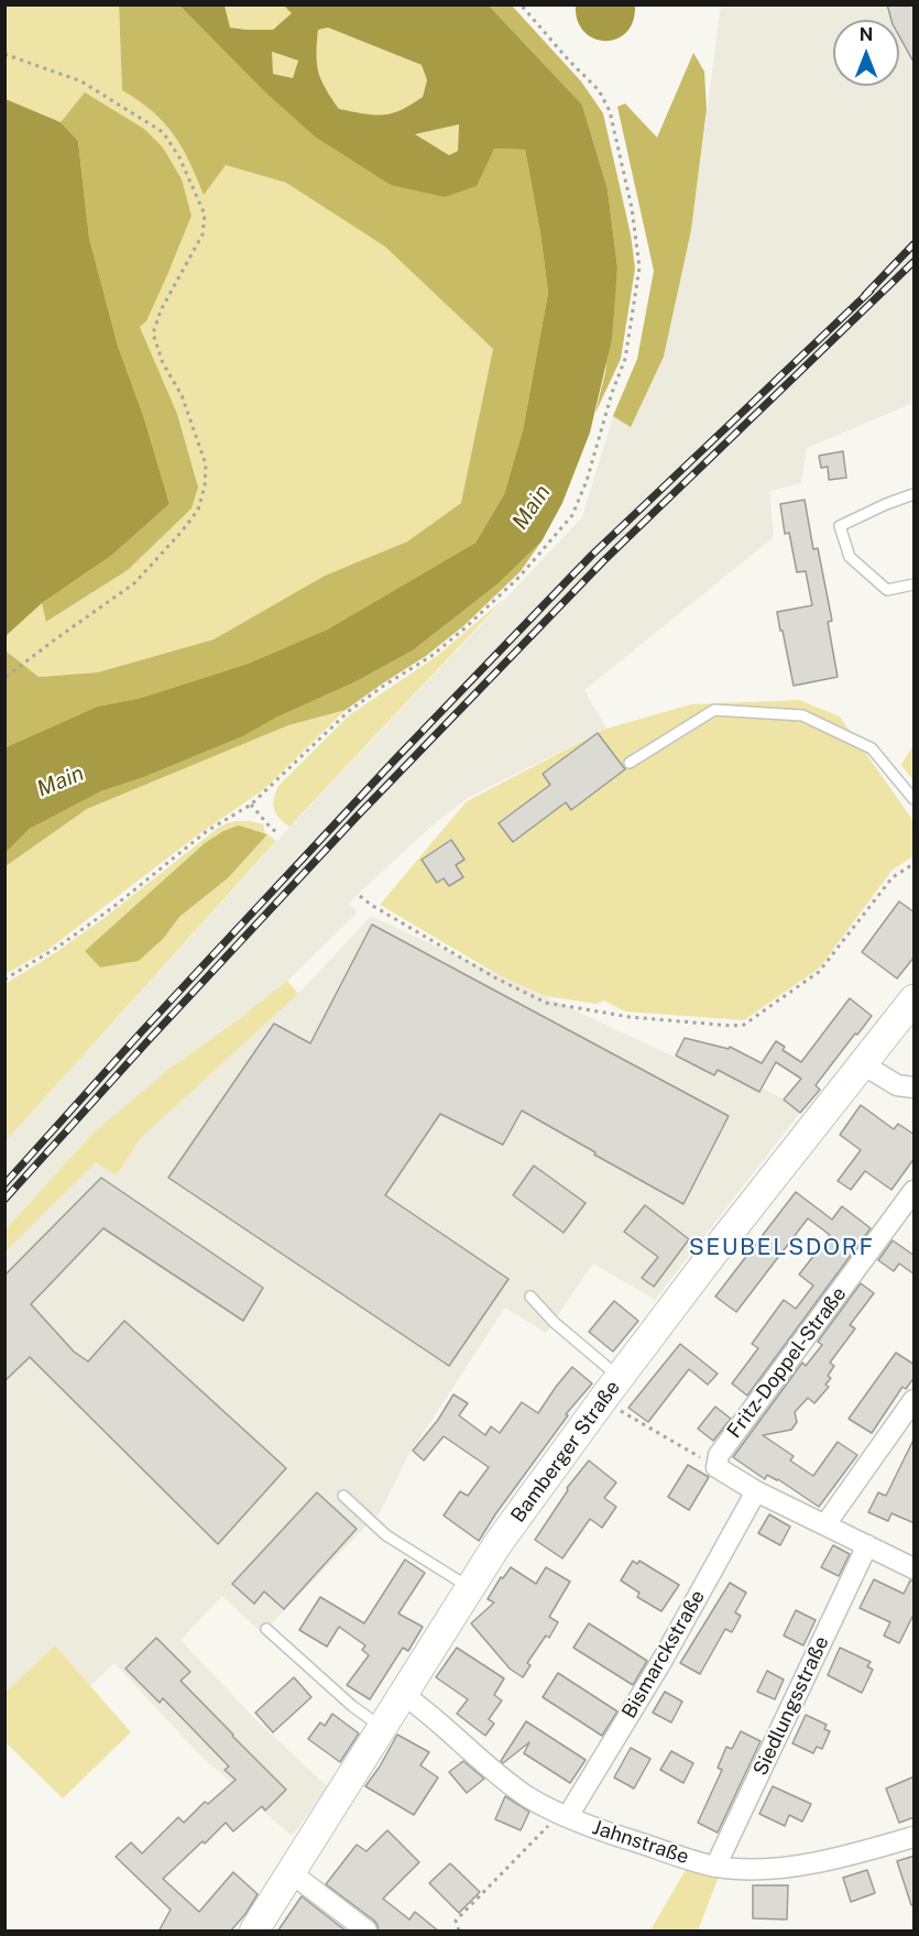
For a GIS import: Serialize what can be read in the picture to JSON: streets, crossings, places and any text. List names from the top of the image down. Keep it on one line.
{"streets":{"street":["Fritz-Doppel-Straße","Bamberger Straße","Bismarckstraße","Siedlungsstraße","Jahnstraße"]},"crossings":[["Bamberger Straße","Jahnstraße"],["Bismarckstraße","Jahnstraße"],["Siedlungsstraße","Jahnstraße"]],"districts":["SEUBELSDORF"],"water":["Main"],"north":"top"}
